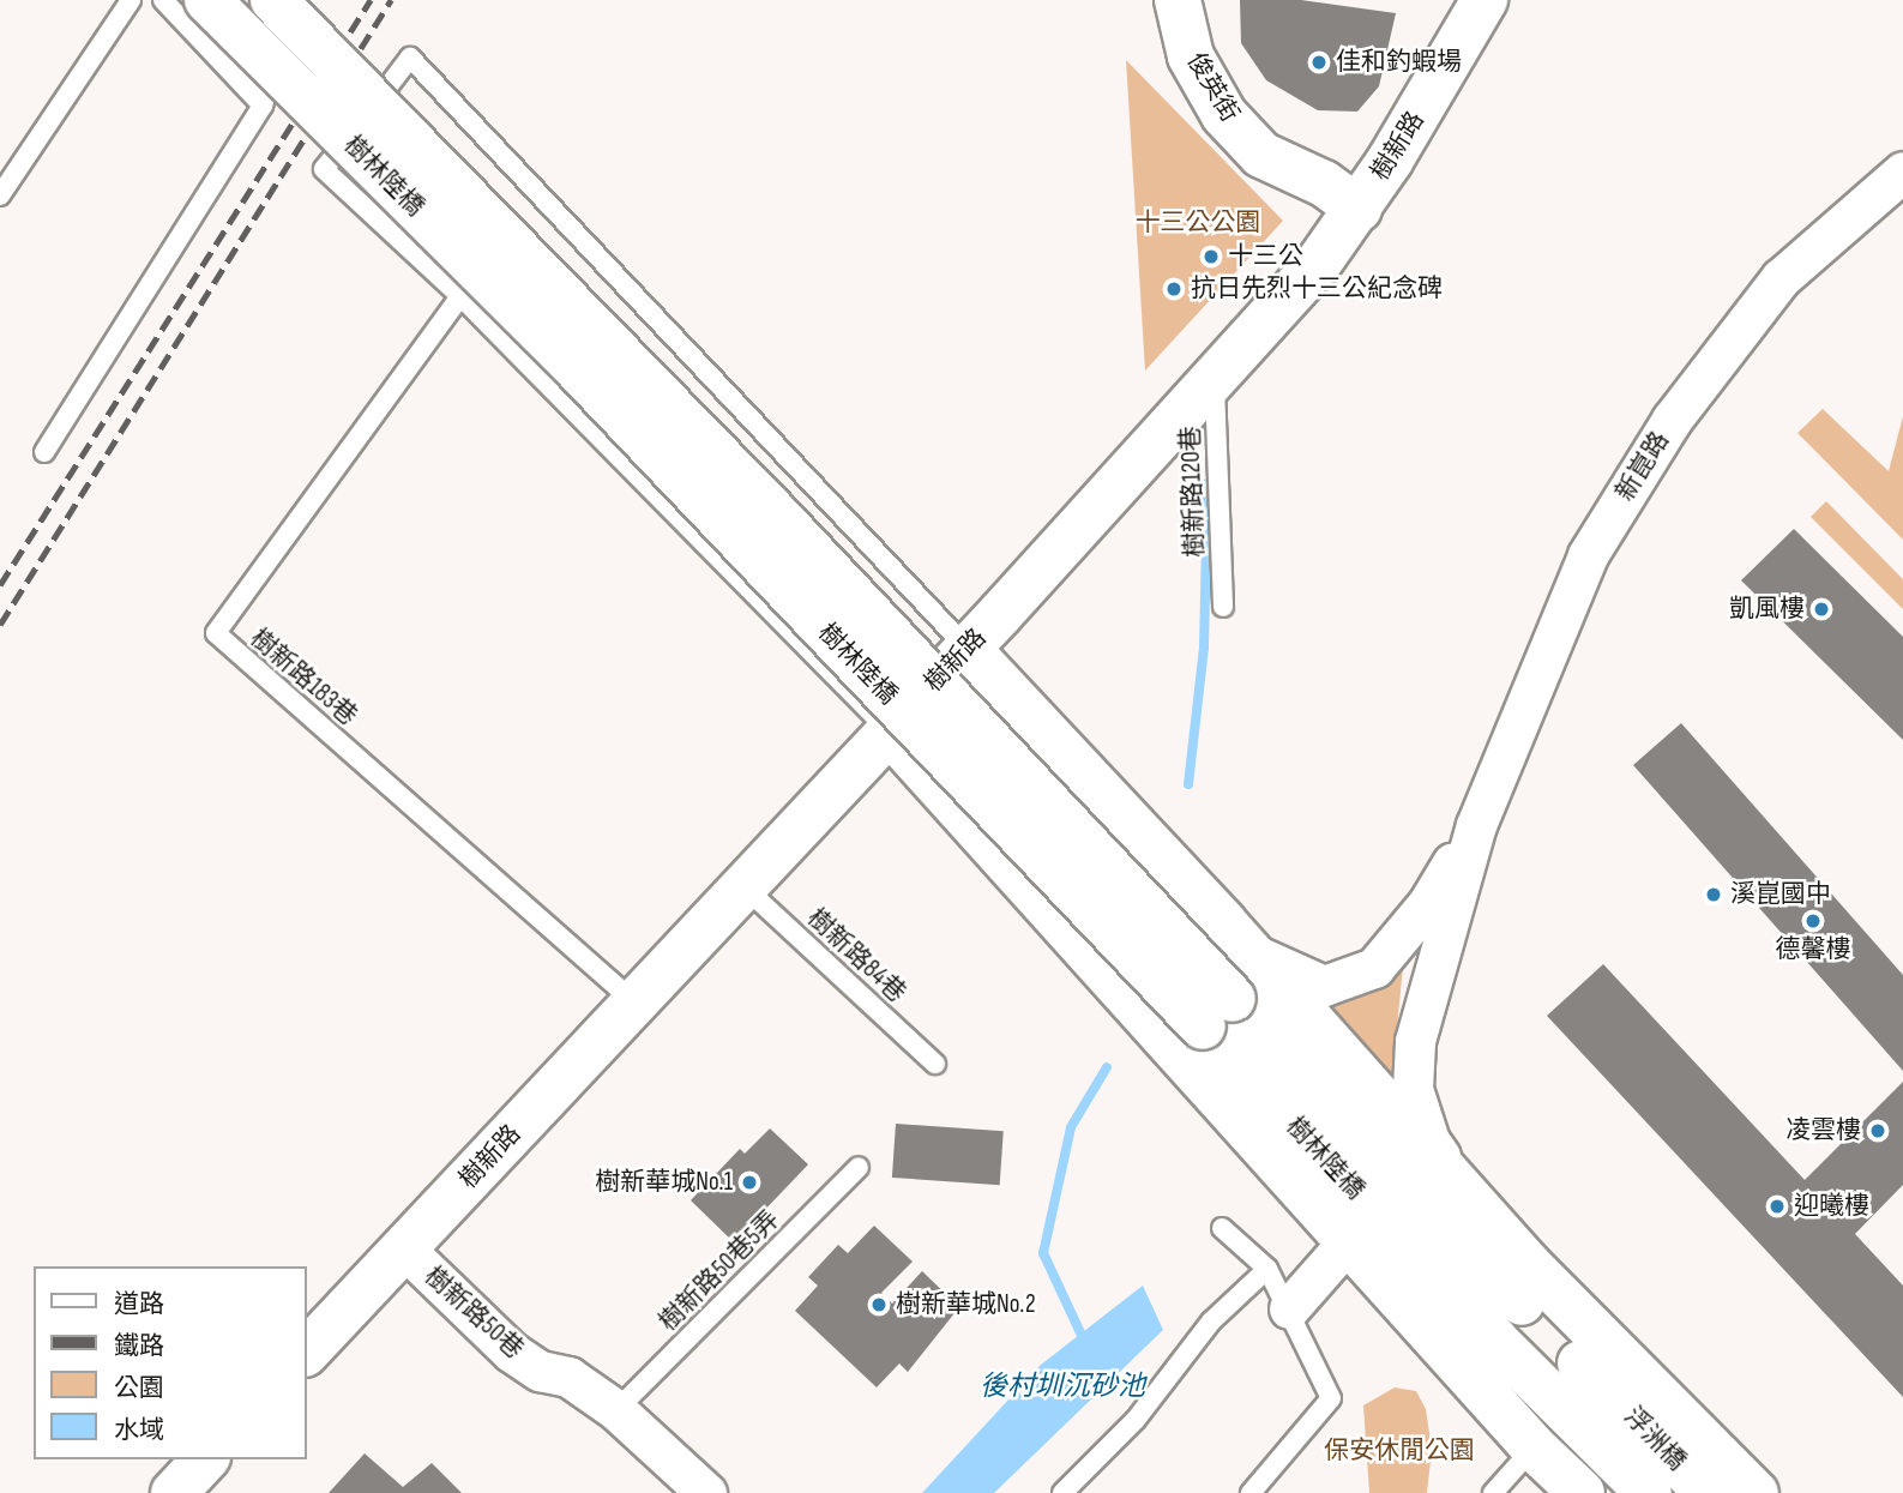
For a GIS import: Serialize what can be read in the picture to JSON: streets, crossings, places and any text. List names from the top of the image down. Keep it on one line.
{"streets":{"main road":["俊英街","樹新路","樹林陸橋","浮洲橋"],"street":["新崑路","樹新路50巷"],"lane":["樹新路120巷","樹新路183巷","樹新路84巷","樹新路50巷5弄"]},"crossings":[["俊英街","樹新路"],["樹新路","樹新路120巷"],["樹新路","樹新路183巷"],["樹新路","樹新路84巷"],["樹新路","樹新路50巷"],["樹新路50巷5弄","樹新路50巷"]],"water":["後村圳沉砂池"],"parks":["十三公公園","保安休閒公園"],"places":["佳和釣蝦場","十三公","抗日先烈十三公紀念碑","凱風樓","溪崑國中","德馨樓","凌雲樓","樹新華城No.1","迎曦樓","樹新華城No.2"],"legend":["道路","鐵路","公園","水域"]}
